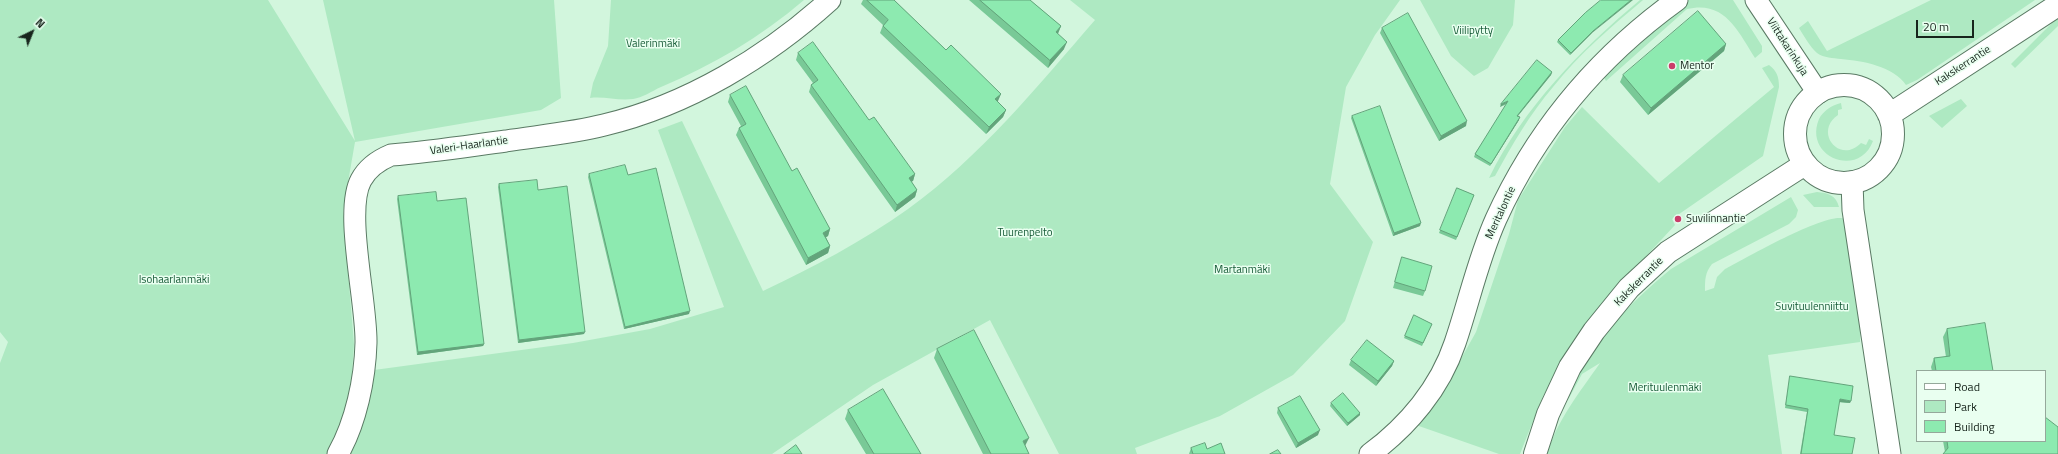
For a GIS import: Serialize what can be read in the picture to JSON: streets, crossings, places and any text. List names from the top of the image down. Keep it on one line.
{"streets":{"street":["Viittakarinkuja","Kakskerrantie","Valeri-Haarlantie","Meritalontie"]},"crossings":[["Viittakarinkuja","Kakskerrantie"]],"parks":["Viilipytty","Valerinmäki","Tuurenpelto","Martanmäki","Isohaarlanmäki","Suvituulenniittu","Merituulenmäki"],"places":["Mentor","Suvilinnantie"],"legend":["Road","Park","Building"],"scale_bar":"20 m","north":"top right"}
